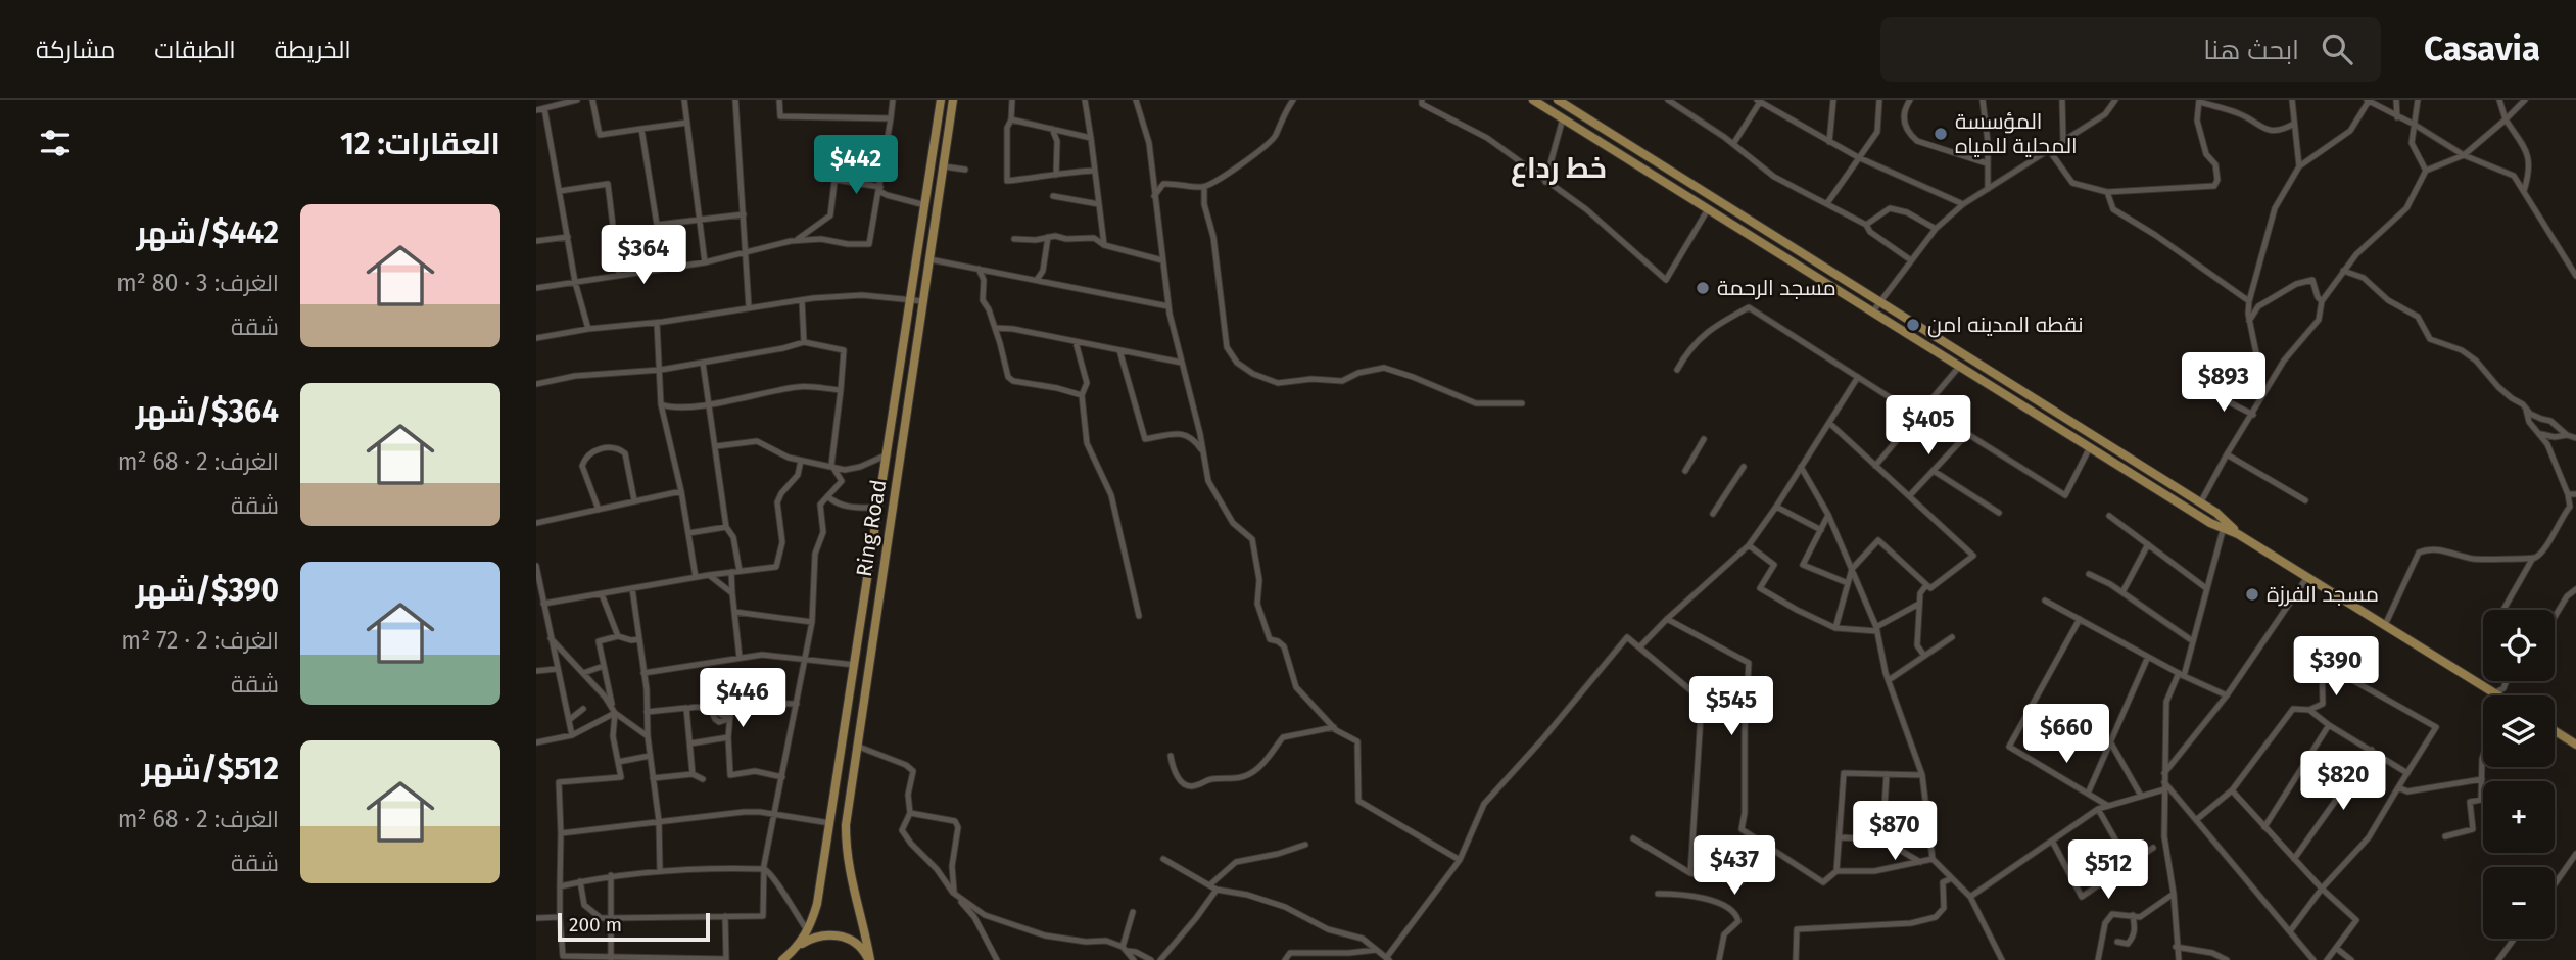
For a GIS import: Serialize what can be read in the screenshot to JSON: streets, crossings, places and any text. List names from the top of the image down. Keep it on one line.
{"streets":{"main road":["Ring Road"]},"districts":["خط رداع"],"places":["المؤسسة المحلية للمياه","مسجد الرحمة","نقطه المدينه امن","مسجد الفرزة"],"scale_bar":"200 m","page":{"header":"Casavia","search":"ابحث هنا","nav":["الخريطة","الطبقات","مشاركة"],"heading":"العقارات: 12","price":["$442","$364","$893","$405","$390","$446","$545","$660","$820","$870","$437","$512"],"list":[{"name":"$442/شهر","note":"الغرف: 3 · 80 m² · شقة"},{"name":"$364/شهر","note":"الغرف: 2 · 68 m² · شقة"},{"name":"$390/شهر","note":"الغرف: 2 · 72 m² · شقة"},{"name":"$512/شهر","note":"الغرف: 2 · 68 m² · شقة"}],"map_buttons":["+","−"],"scale":"200 m"}}
